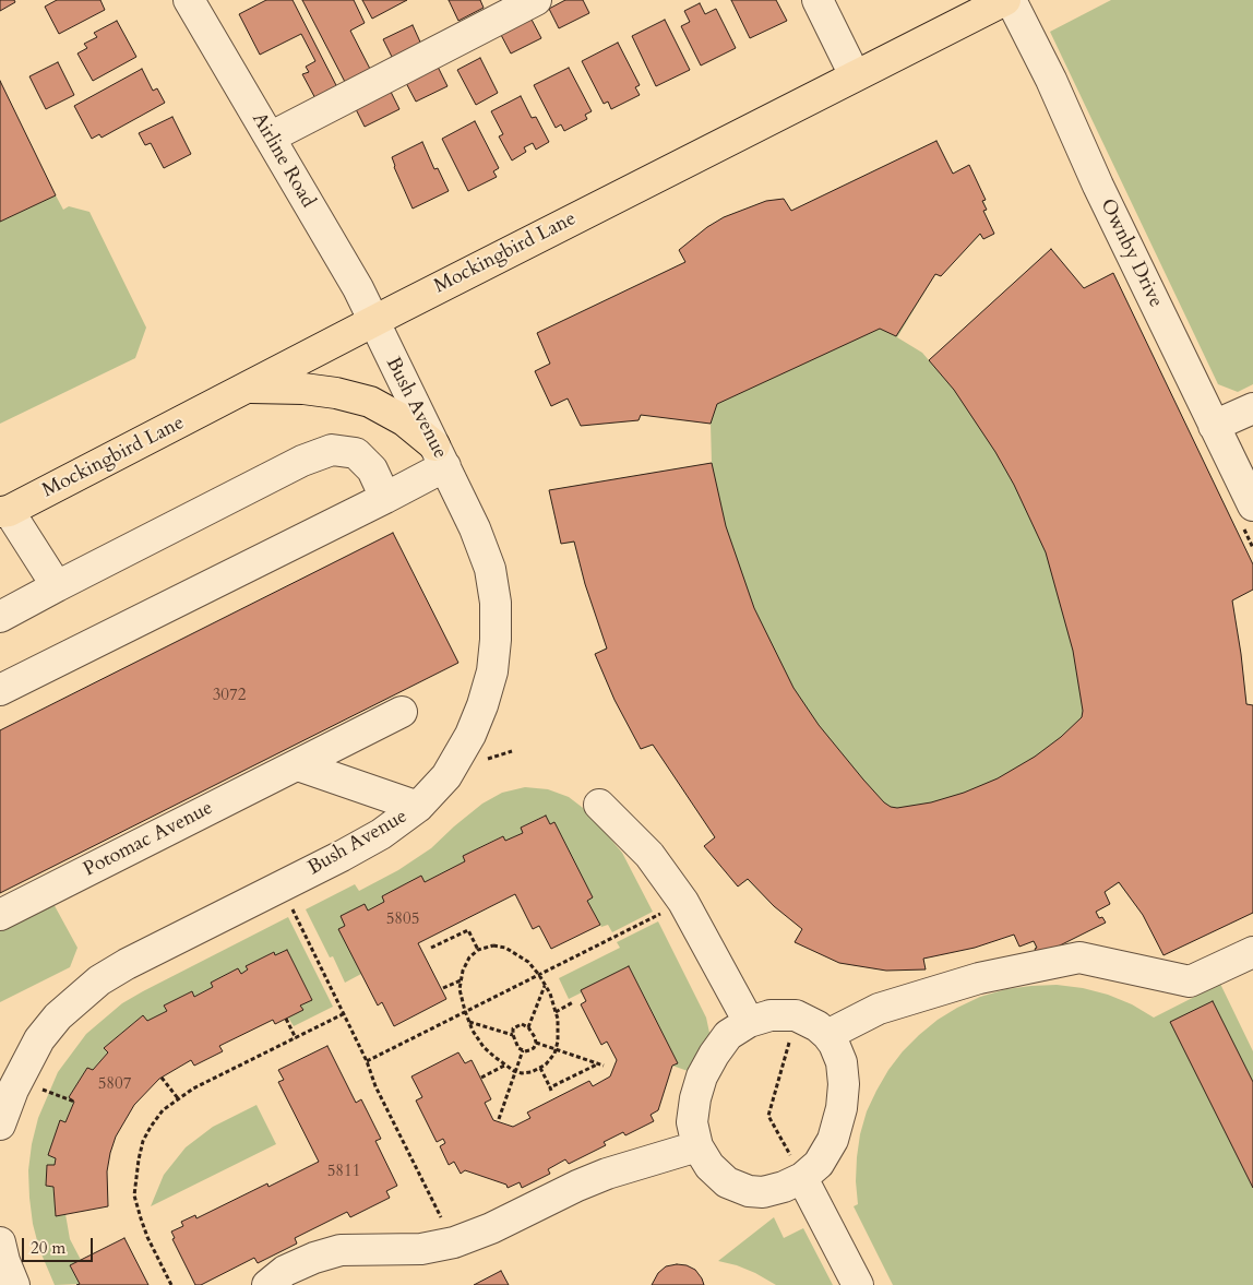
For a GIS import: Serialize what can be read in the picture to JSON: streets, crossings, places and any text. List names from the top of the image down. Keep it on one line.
{"streets":{"main road":["Mockingbird Lane"],"street":["Airline Road","Ownby Drive","Bush Avenue","Potomac Avenue"]},"crossings":[["Airline Road","Mockingbird Lane"],["Airline Road","Bush Avenue"],["Mockingbird Lane","Bush Avenue"]],"house_numbers":["3072","5805","5807","5811"],"scale_bar":"20 m"}
